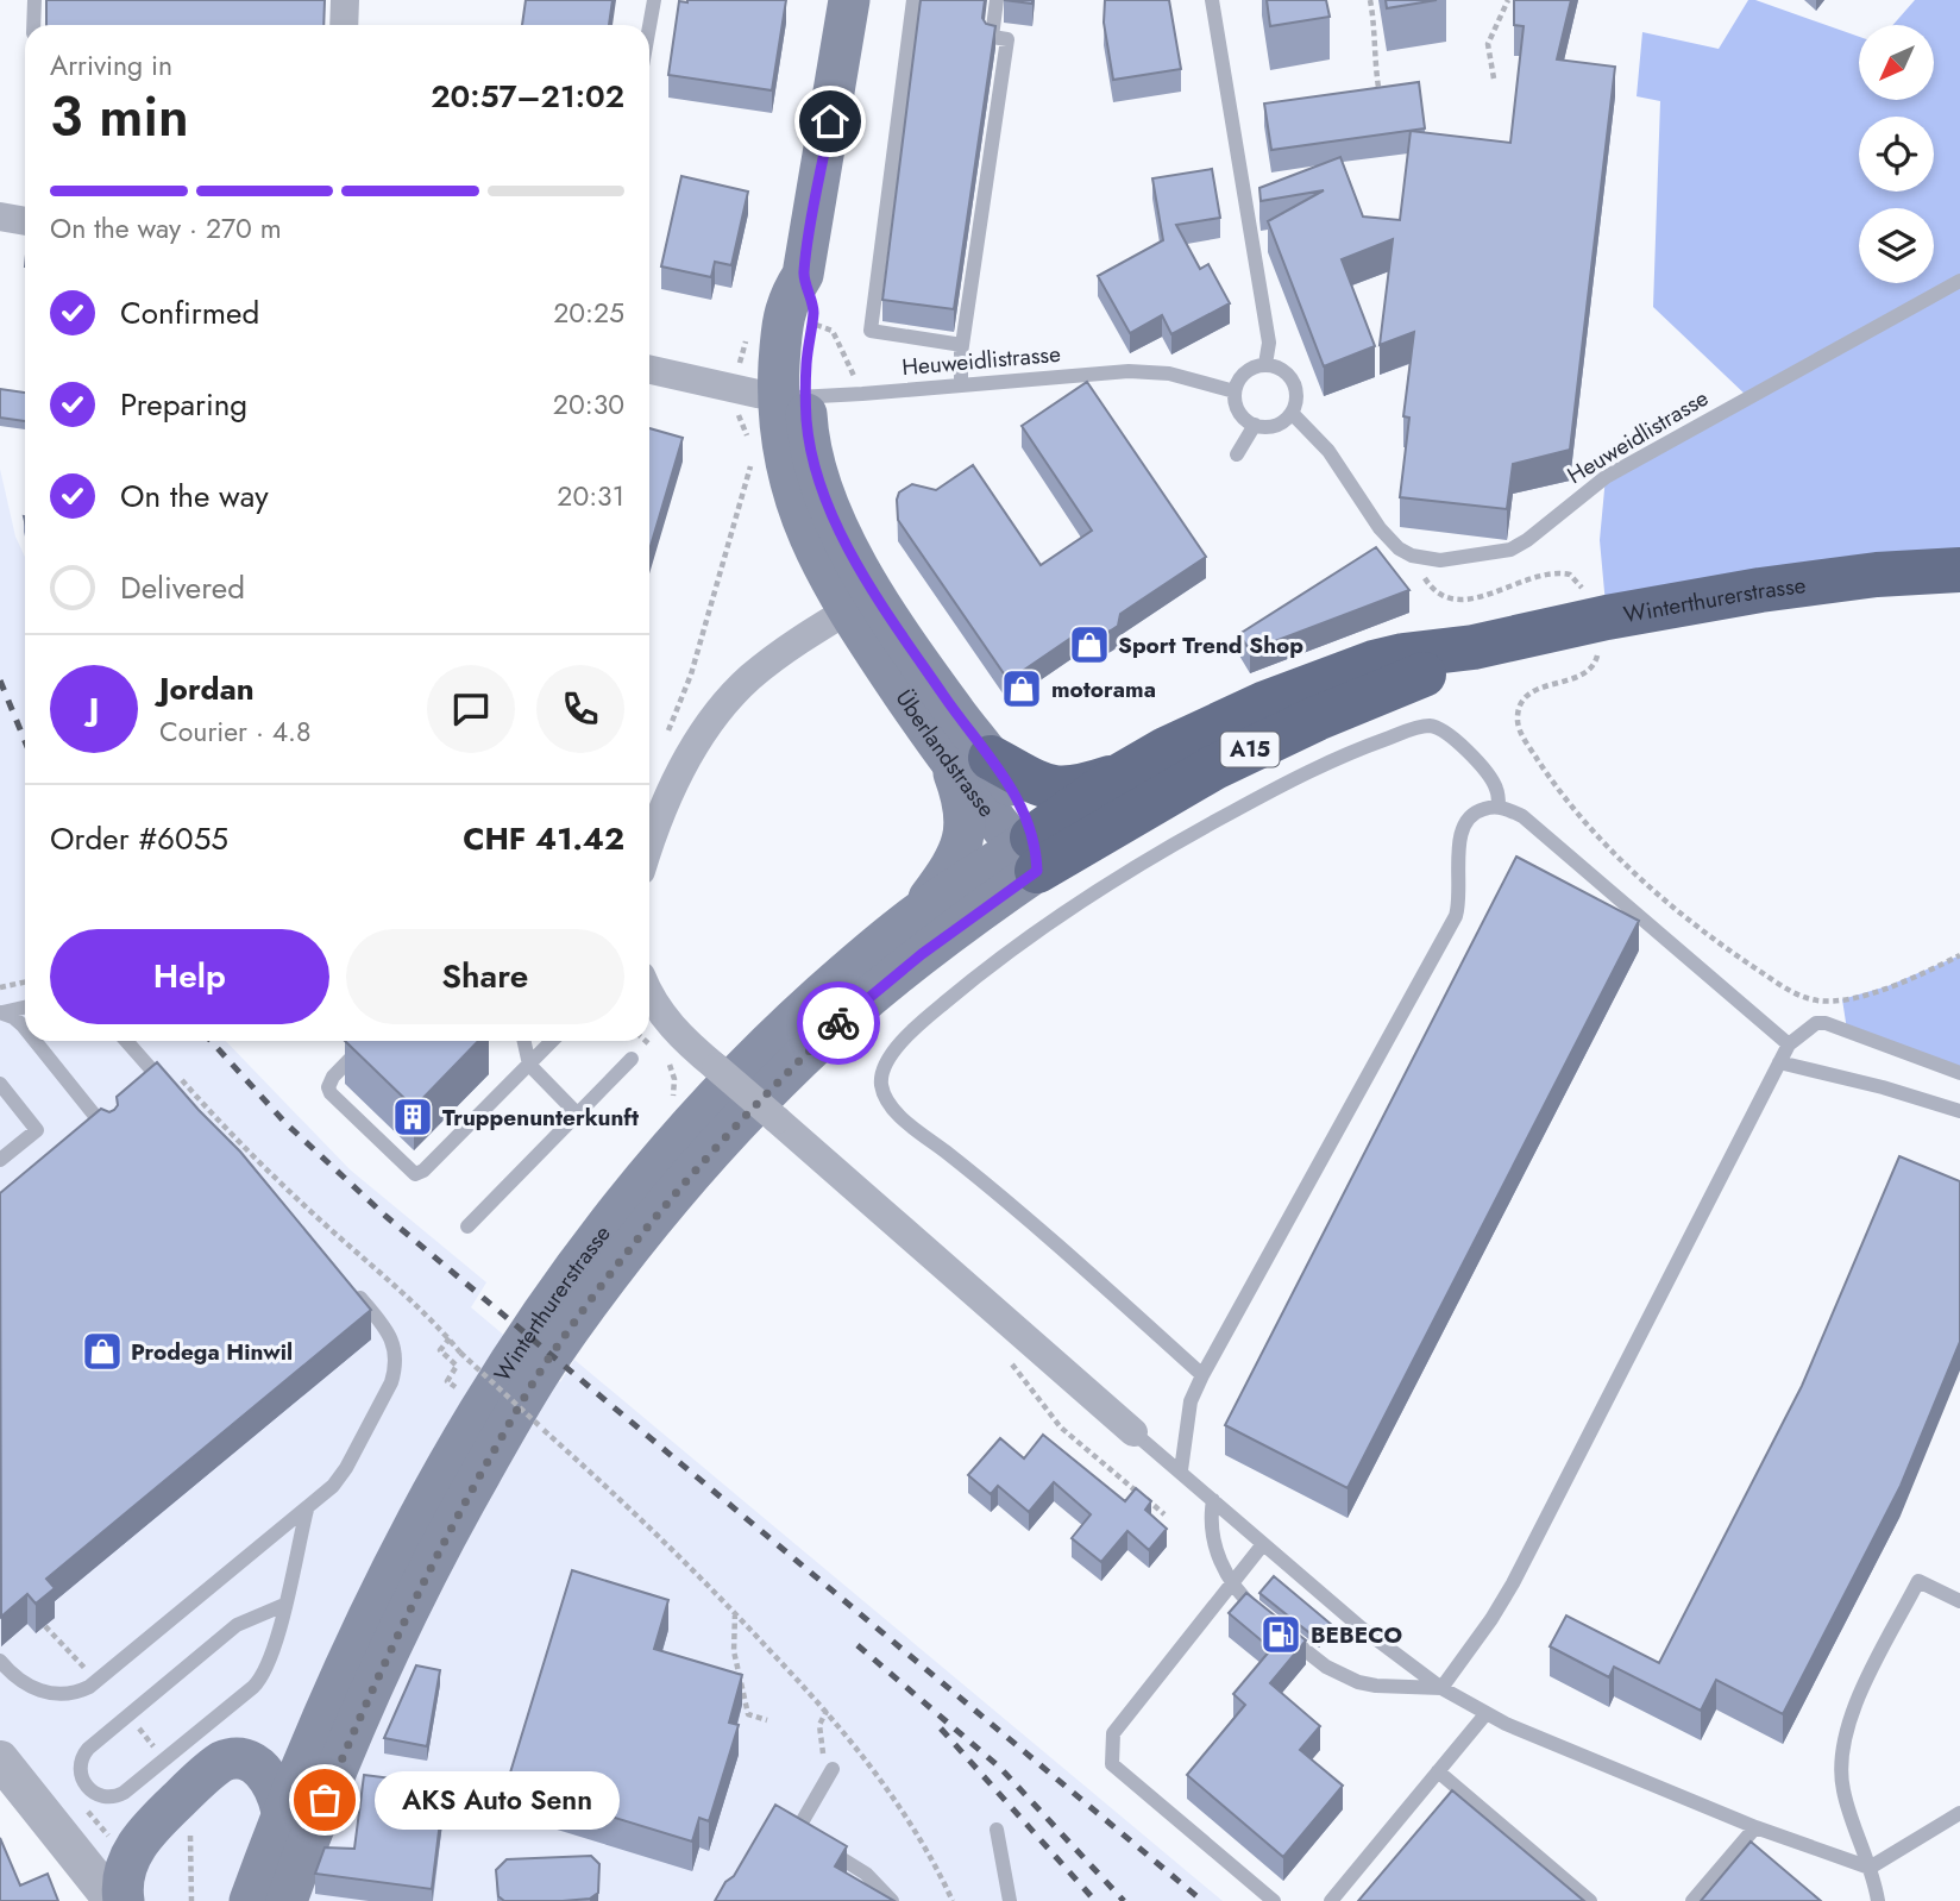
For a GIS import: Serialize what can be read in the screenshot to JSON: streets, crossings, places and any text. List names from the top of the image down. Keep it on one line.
{"streets":{"highway":["Winterthurerstrasse","A15"],"main road":["Überlandstrasse"],"lane":["Heuweidlistrasse"]},"crossings":[["Heuweidlistrasse","Überlandstrasse"],["Winterthurerstrasse","A15"],["Winterthurerstrasse","Überlandstrasse"],["A15","Überlandstrasse"]],"places":{"shop":["Sport Trend Shop","motorama","Prodega Hinwil"],"building":["Truppenunterkunft"],"fuel station":["BEBECO"],"other":["AKS Auto Senn"]},"north":"bottom left","page":{"heading":["3 min","Arriving in","20:57–21:02"],"panel":["Jordan","Courier · 4.8","Order #6055","CHF 41.42"],"bar":"On the way · 270 m","list":[["Confirmed","20:25"],["Preparing","20:30"],["On the way","20:31"],"Delivered"],"round":"J","buttons":["Help","Share"],"bubble":"AKS Auto Senn"}}
